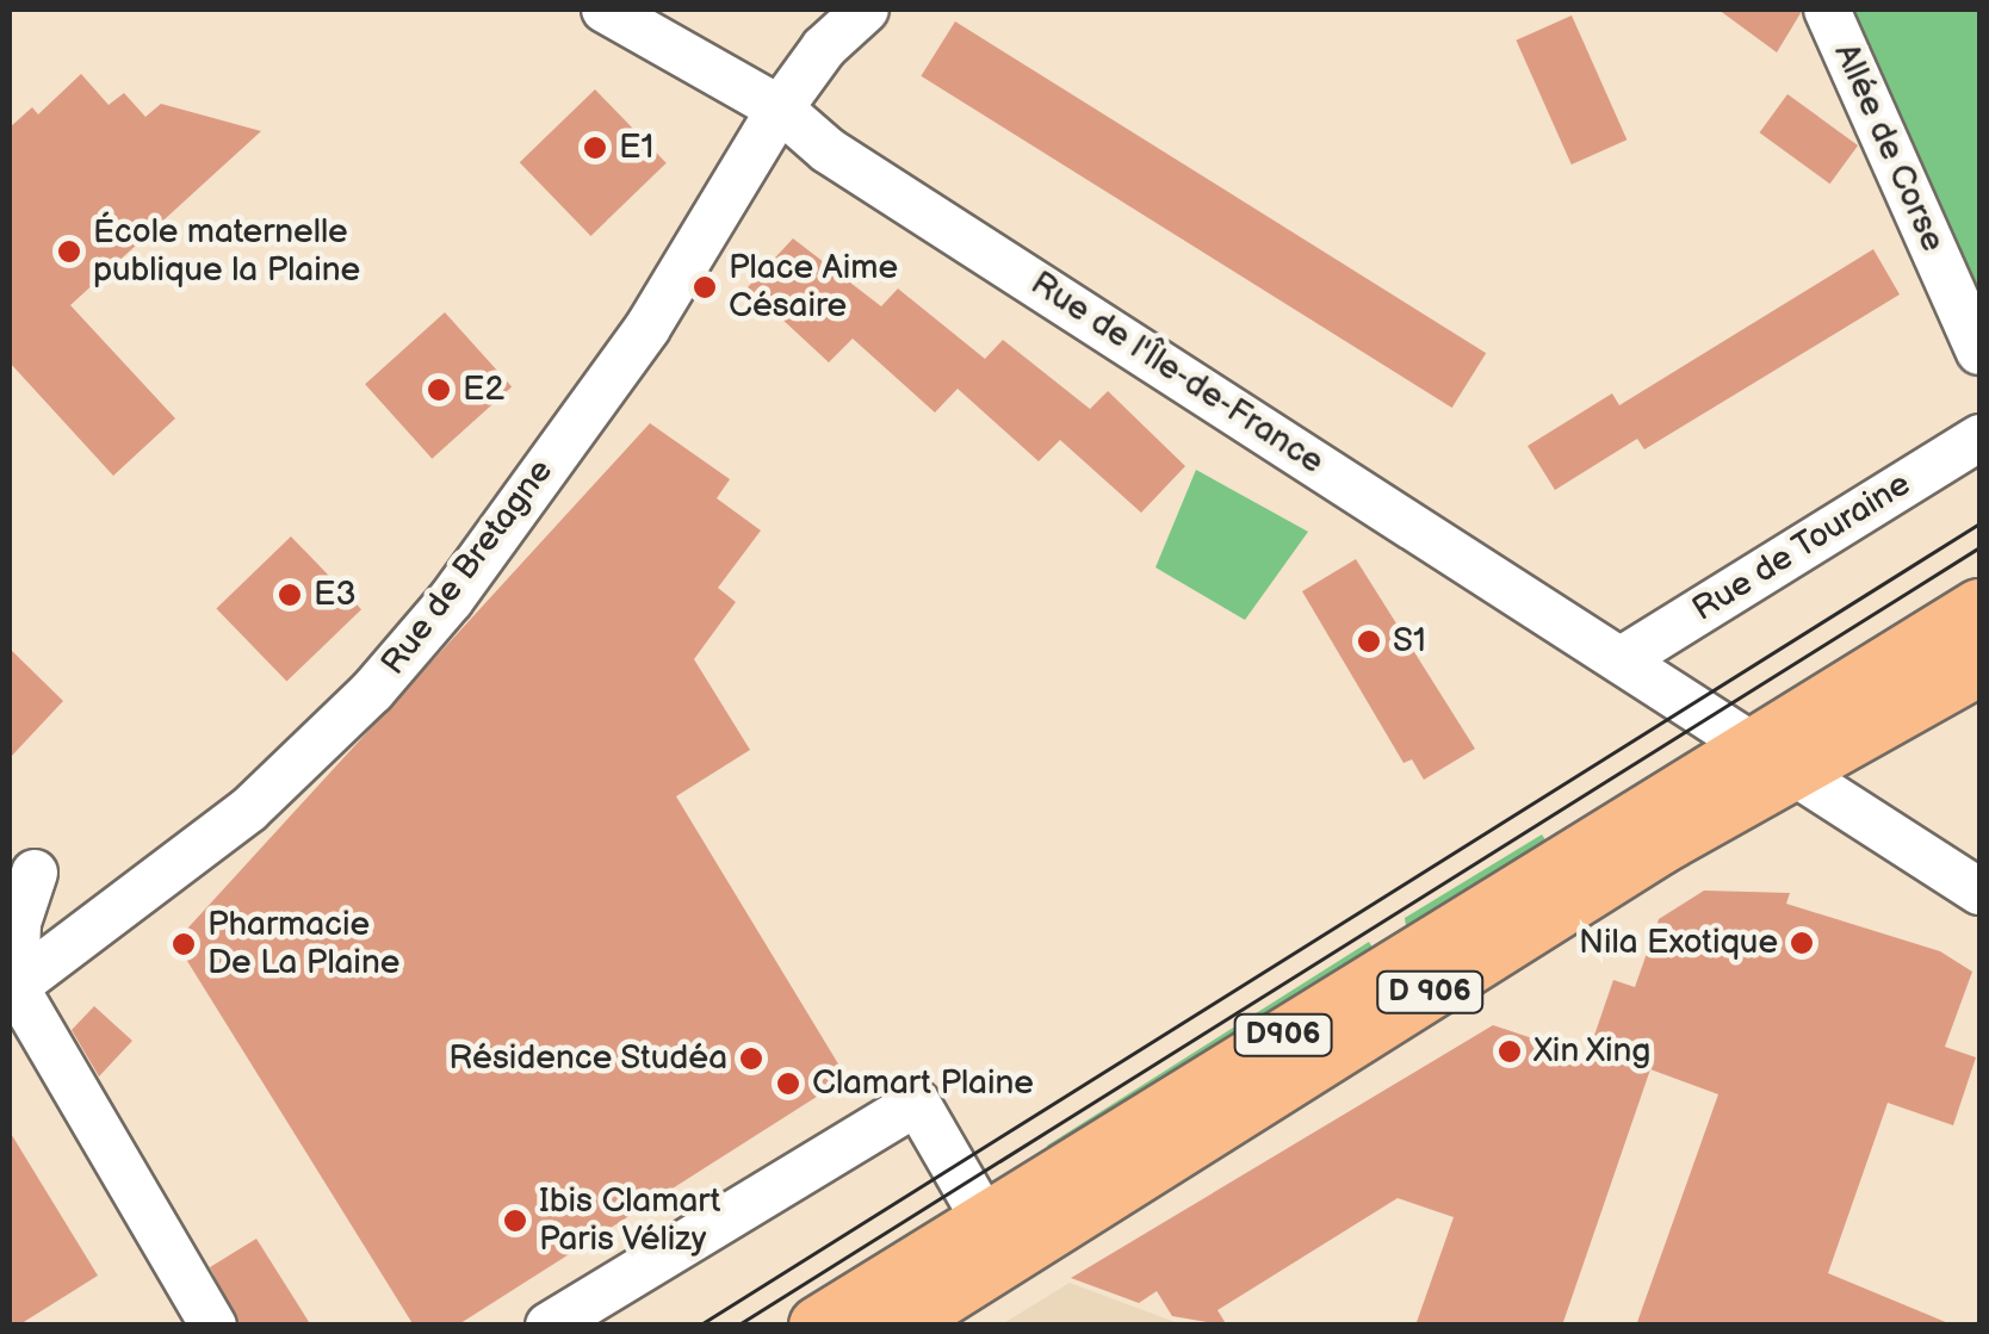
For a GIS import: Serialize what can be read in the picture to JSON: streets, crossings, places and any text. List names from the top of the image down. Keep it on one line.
{"streets":{"main road":["D 906","D906"],"street":["Allée de Corse","Rue de l'Île-de-France","Rue de Touraine","Rue de Bretagne"]},"crossings":[["Rue de l'Île-de-France","Rue de Touraine"],["Rue de l'Île-de-France","Rue de Bretagne"],["Rue de l'Île-de-France","D 906"],["Rue de l'Île-de-France","D906"],["D 906","D906"]],"places":["E1","École maternelle publique la Plaine","Place Aime Césaire","E2","E3","S1","Nila Exotique","Pharmacie De La Plaine","Xin Xing","Résidence Studéa","Clamart Plaine","Ibis Clamart Paris Vélizy"]}
